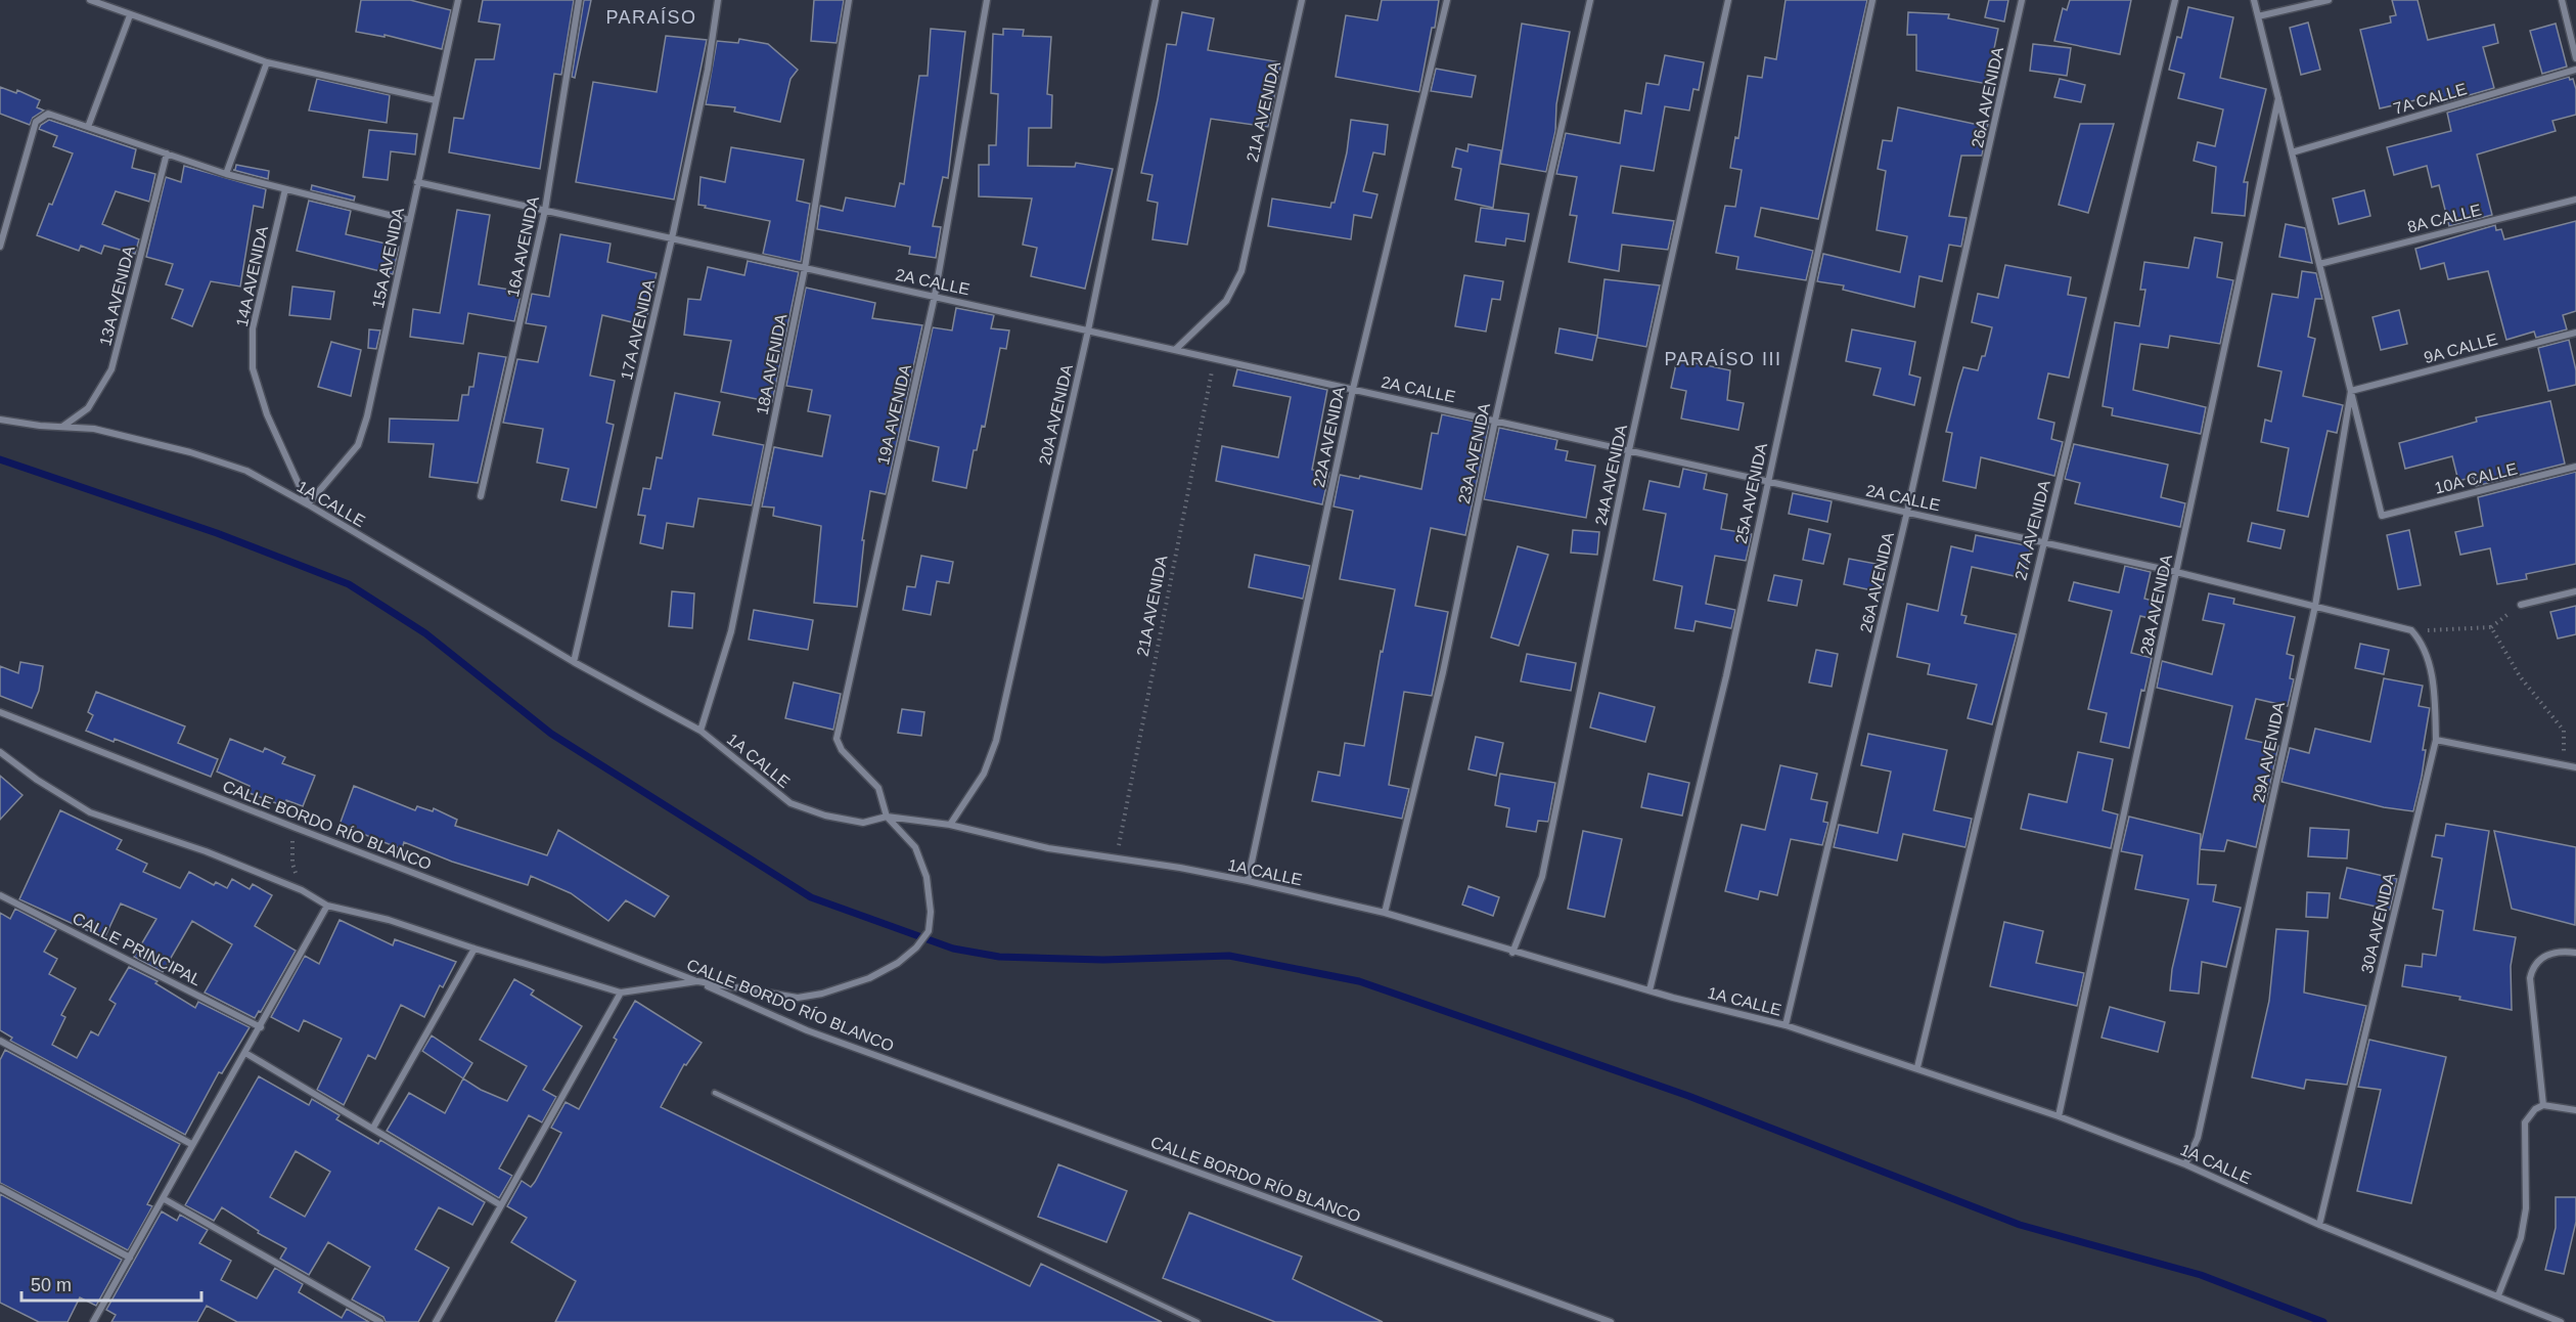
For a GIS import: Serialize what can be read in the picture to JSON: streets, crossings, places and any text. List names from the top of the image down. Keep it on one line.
{"streets":{"street":["26A AVENIDA","7A CALLE","21A AVENIDA","8A CALLE","16A AVENIDA","15A AVENIDA","14A AVENIDA","2A CALLE","13A AVENIDA","17A AVENIDA","9A CALLE","18A AVENIDA","19A AVENIDA","20A AVENIDA","22A AVENIDA","23A AVENIDA","24A AVENIDA","10A CALLE","25A AVENIDA","1A CALLE","27A AVENIDA","28A AVENIDA","29A AVENIDA","CALLE BORDO RÍO BLANCO","30A AVENIDA","CALLE PRINCIPAL"]},"crossings":[["26A AVENIDA","2A CALLE"],["26A AVENIDA","1A CALLE"],["21A AVENIDA","2A CALLE"],["21A AVENIDA","1A CALLE"],["16A AVENIDA","2A CALLE"],["15A AVENIDA","14A AVENIDA"],["15A AVENIDA","2A CALLE"],["15A AVENIDA","1A CALLE"],["14A AVENIDA","1A CALLE"],["2A CALLE","17A AVENIDA"],["2A CALLE","18A AVENIDA"],["2A CALLE","19A AVENIDA"],["2A CALLE","20A AVENIDA"],["2A CALLE","22A AVENIDA"],["2A CALLE","23A AVENIDA"],["2A CALLE","24A AVENIDA"],["2A CALLE","25A AVENIDA"],["2A CALLE","27A AVENIDA"],["2A CALLE","28A AVENIDA"],["2A CALLE","29A AVENIDA"],["2A CALLE","30A AVENIDA"],["13A AVENIDA","1A CALLE"],["17A AVENIDA","1A CALLE"],["9A CALLE","10A CALLE"],["9A CALLE","29A AVENIDA"],["18A AVENIDA","1A CALLE"],["19A AVENIDA","1A CALLE"],["20A AVENIDA","1A CALLE"],["22A AVENIDA","1A CALLE"],["23A AVENIDA","1A CALLE"],["24A AVENIDA","1A CALLE"],["10A CALLE","29A AVENIDA"],["25A AVENIDA","1A CALLE"],["1A CALLE","27A AVENIDA"],["1A CALLE","28A AVENIDA"],["1A CALLE","29A AVENIDA"],["1A CALLE","30A AVENIDA"]],"districts":["PARAÍSO","PARAÍSO III"],"scale_bar":"50 m"}
